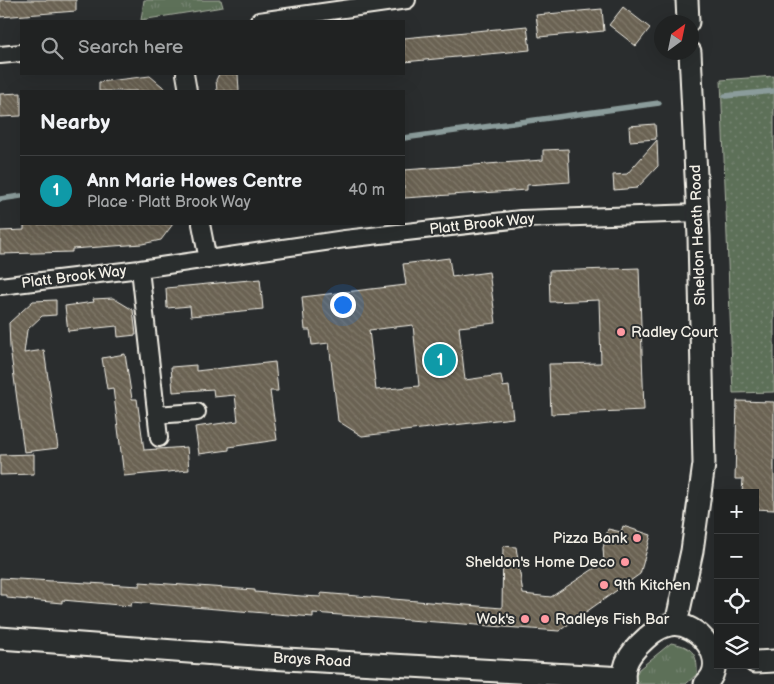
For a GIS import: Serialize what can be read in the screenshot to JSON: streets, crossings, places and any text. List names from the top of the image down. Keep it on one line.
{"streets":{"street":["Platt Brook Way","Sheldon Heath Road","Brays Road"]},"crossings":[["Platt Brook Way","Sheldon Heath Road"]],"places":["Radley Court","Pizza Bank","Sheldon's Home Deco","9th Kitchen","Wok's","Radleys Fish Bar"],"north":"top right","page":{"search":"Search here","heading":"Nearby","list":[{"mark":"1","name":"Ann Marie Howes Centre","note":"Place · Platt Brook Way","value":"40 m"}],"pins":"1","map_buttons":["+","−"]}}
